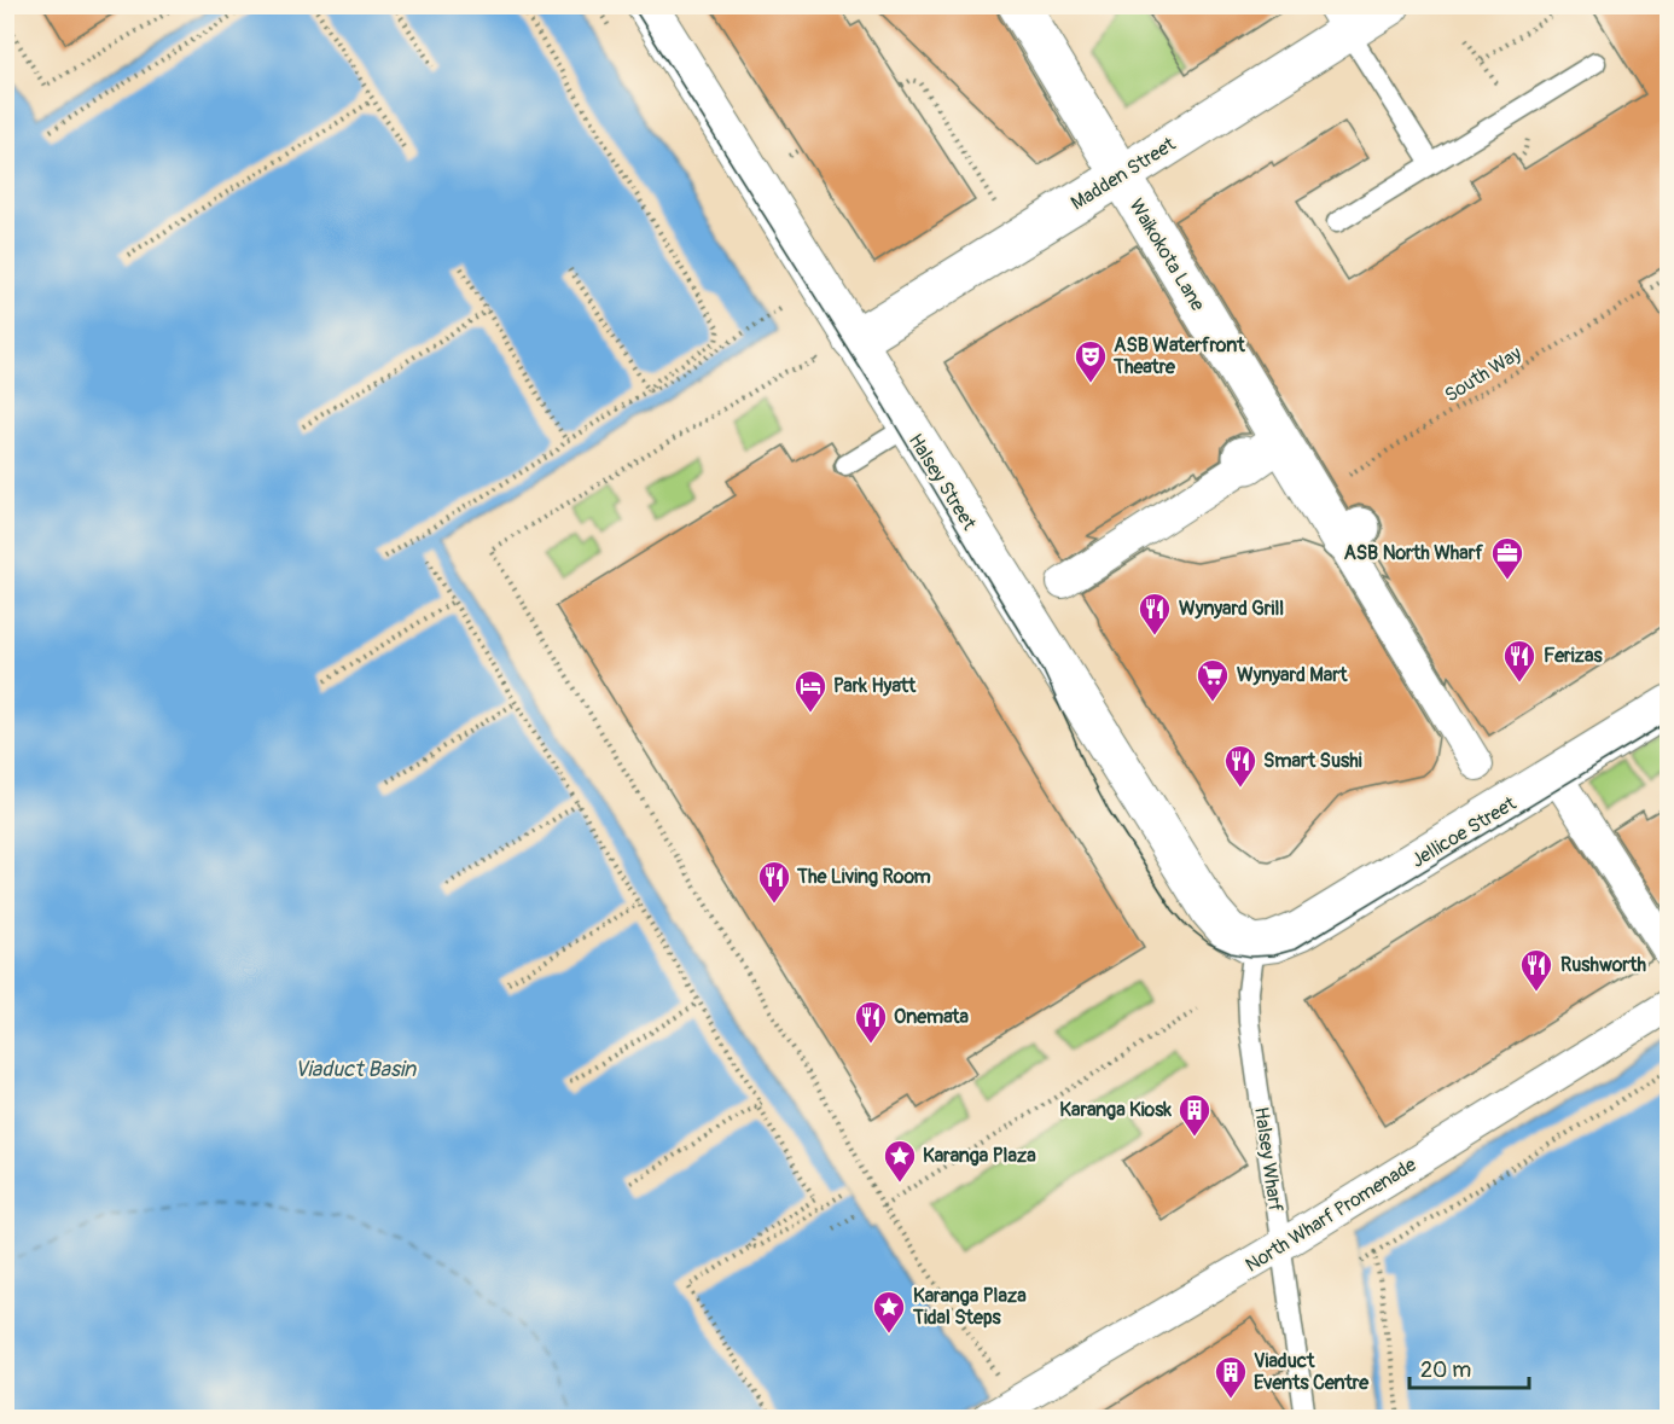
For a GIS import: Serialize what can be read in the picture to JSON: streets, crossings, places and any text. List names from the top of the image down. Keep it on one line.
{"streets":{"street":["Madden Street","Waikokota Lane","Halsey Street","Jellicoe Street","North Wharf Promenade"],"lane":["Halsey Wharf"],"path":["South Way"]},"crossings":[["Madden Street","Waikokota Lane"],["Madden Street","Halsey Street"],["Waikokota Lane","South Way"],["Halsey Street","Jellicoe Street"],["Halsey Street","Halsey Wharf"],["Jellicoe Street","Halsey Wharf"],["Halsey Wharf","North Wharf Promenade"]],"water":["Viaduct Basin"],"places":{"theatre":["ASB Waterfront Theatre"],"office":["ASB North Wharf"],"restaurant":["Wynyard Grill","Ferizas","Smart Sushi","The Living Room","Rushworth","Onemata"],"supermarket":["Wynyard Mart"],"hotel":["Park Hyatt"],"building":["Karanga Kiosk","Viaduct Events Centre"],"place":["Karanga Plaza","Karanga Plaza Tidal Steps"]},"scale_bar":"20 m"}
